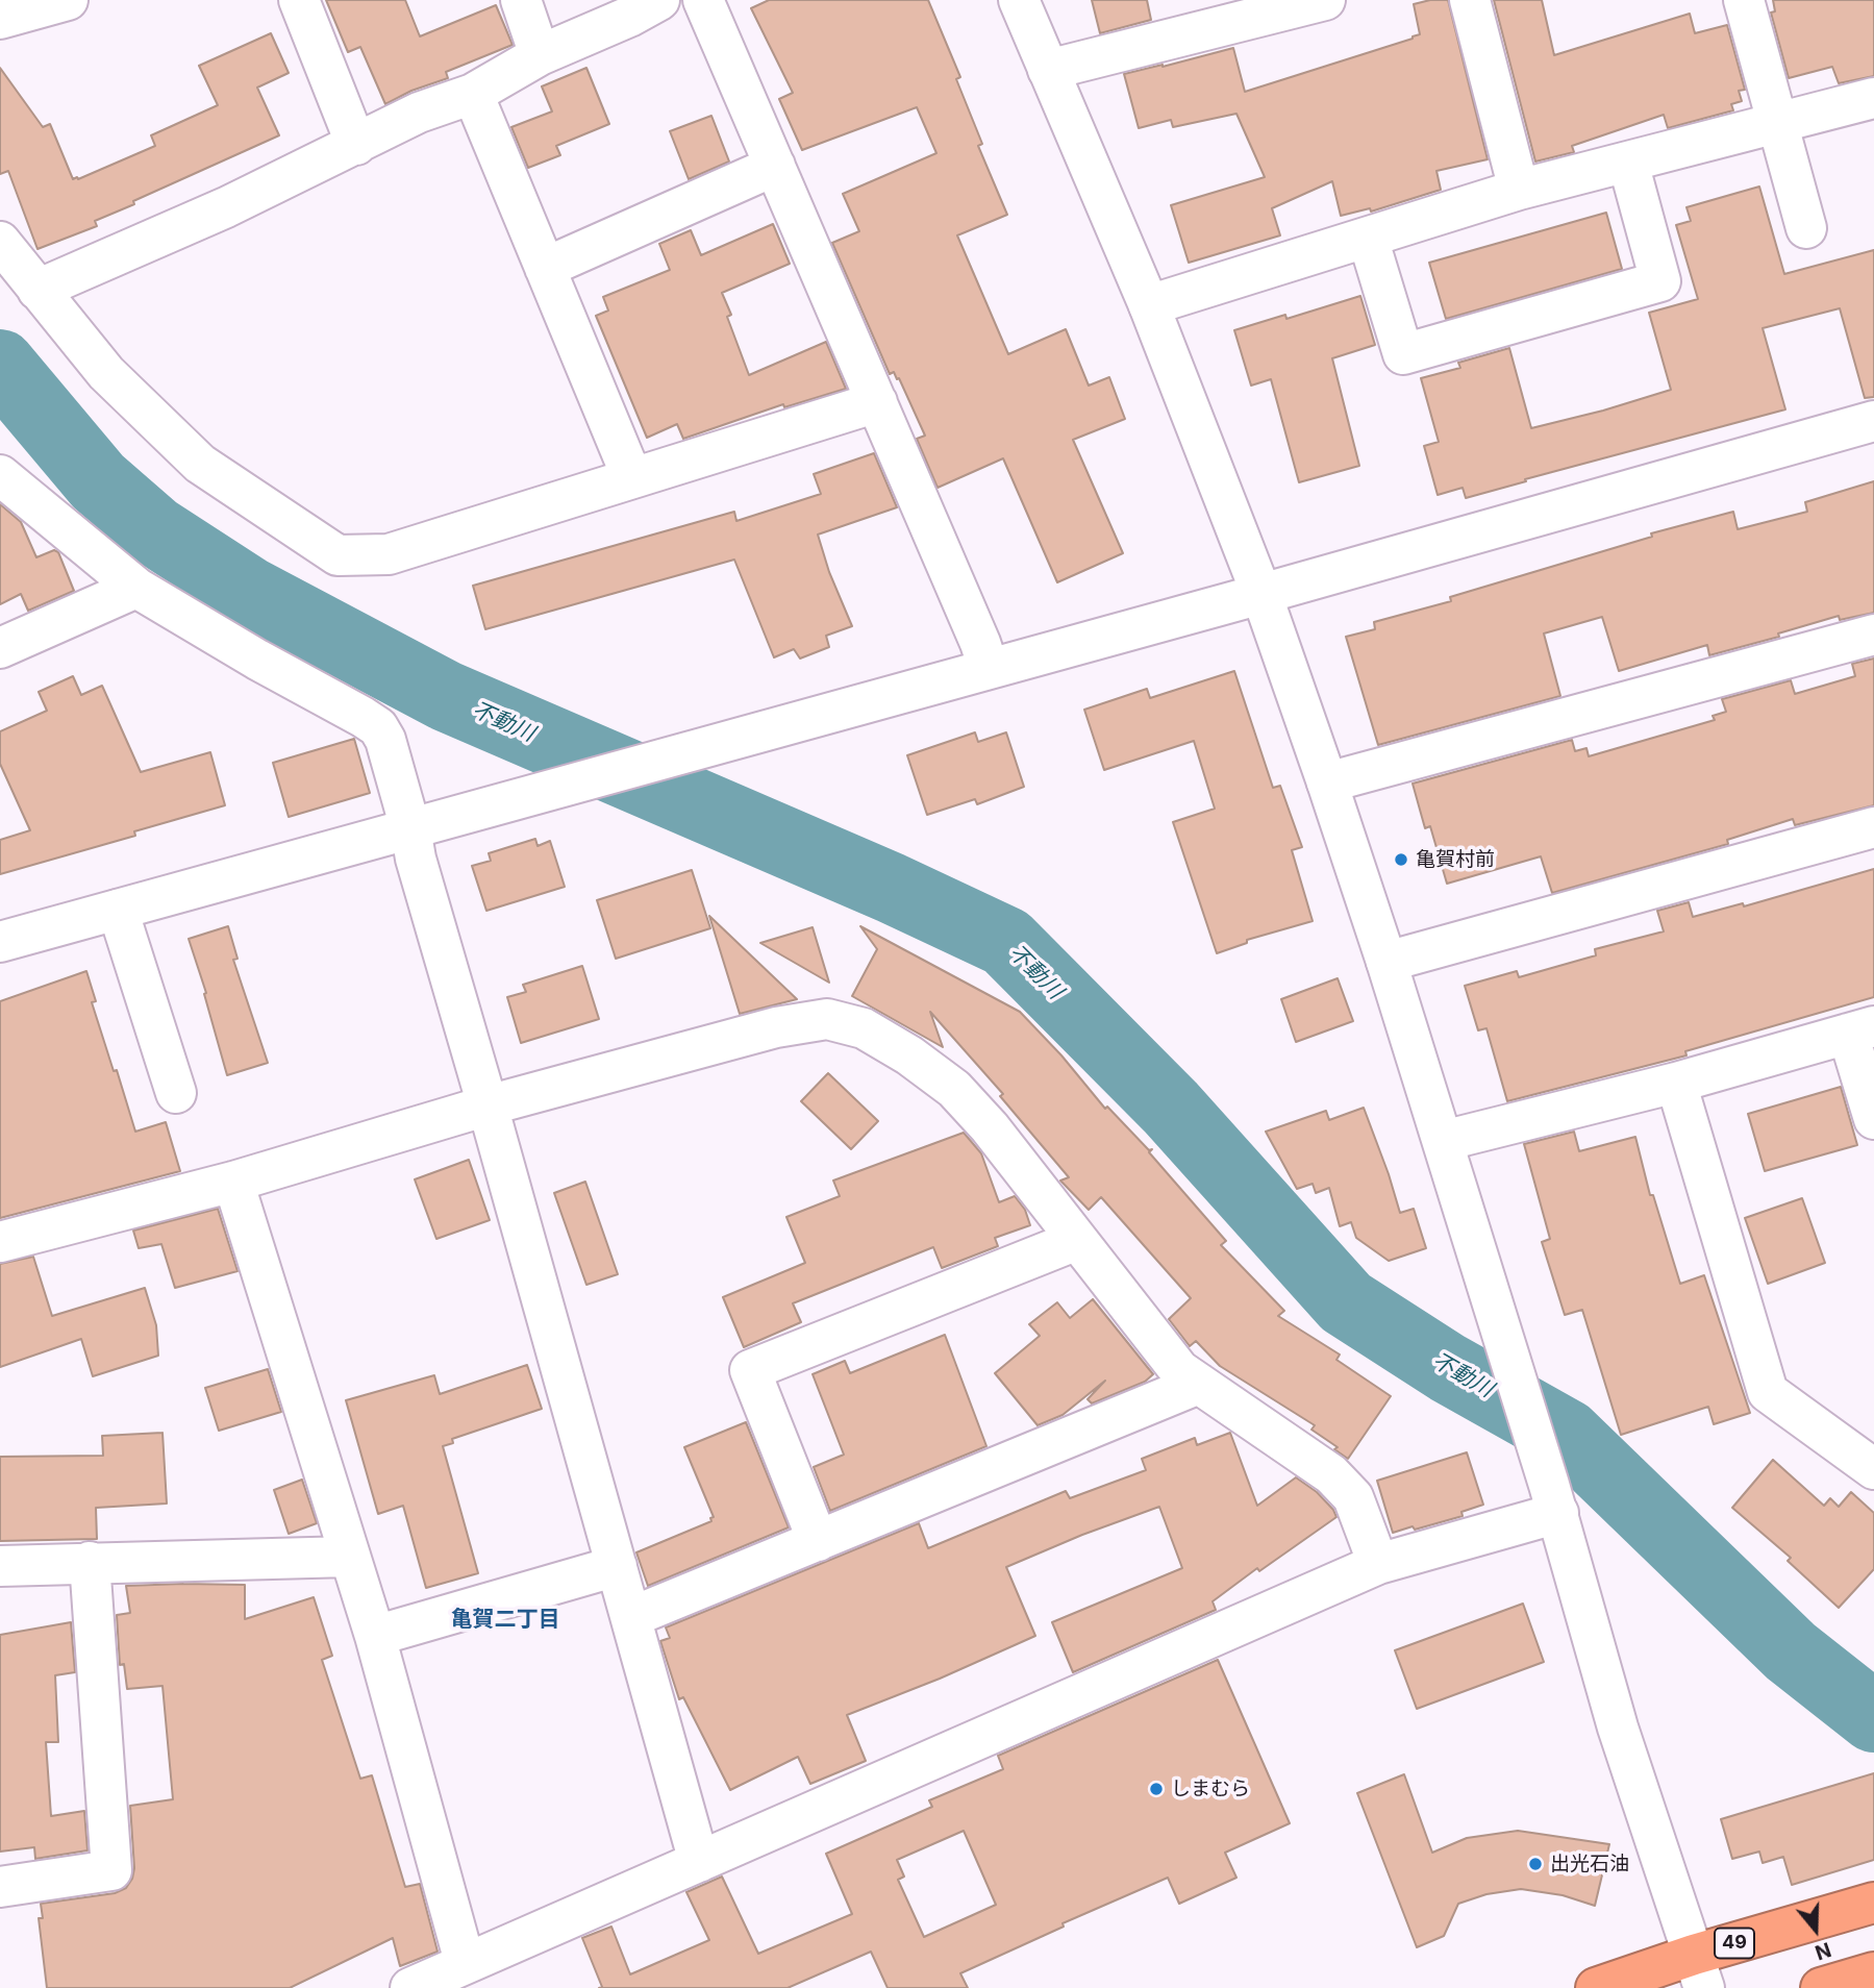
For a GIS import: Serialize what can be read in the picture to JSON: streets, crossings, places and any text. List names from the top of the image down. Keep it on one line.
{"streets":{"highway":["49"]},"districts":["亀賀二丁目"],"water":["不動川"],"places":["亀賀村前","しまむら","出光石油"],"north":"bottom"}
